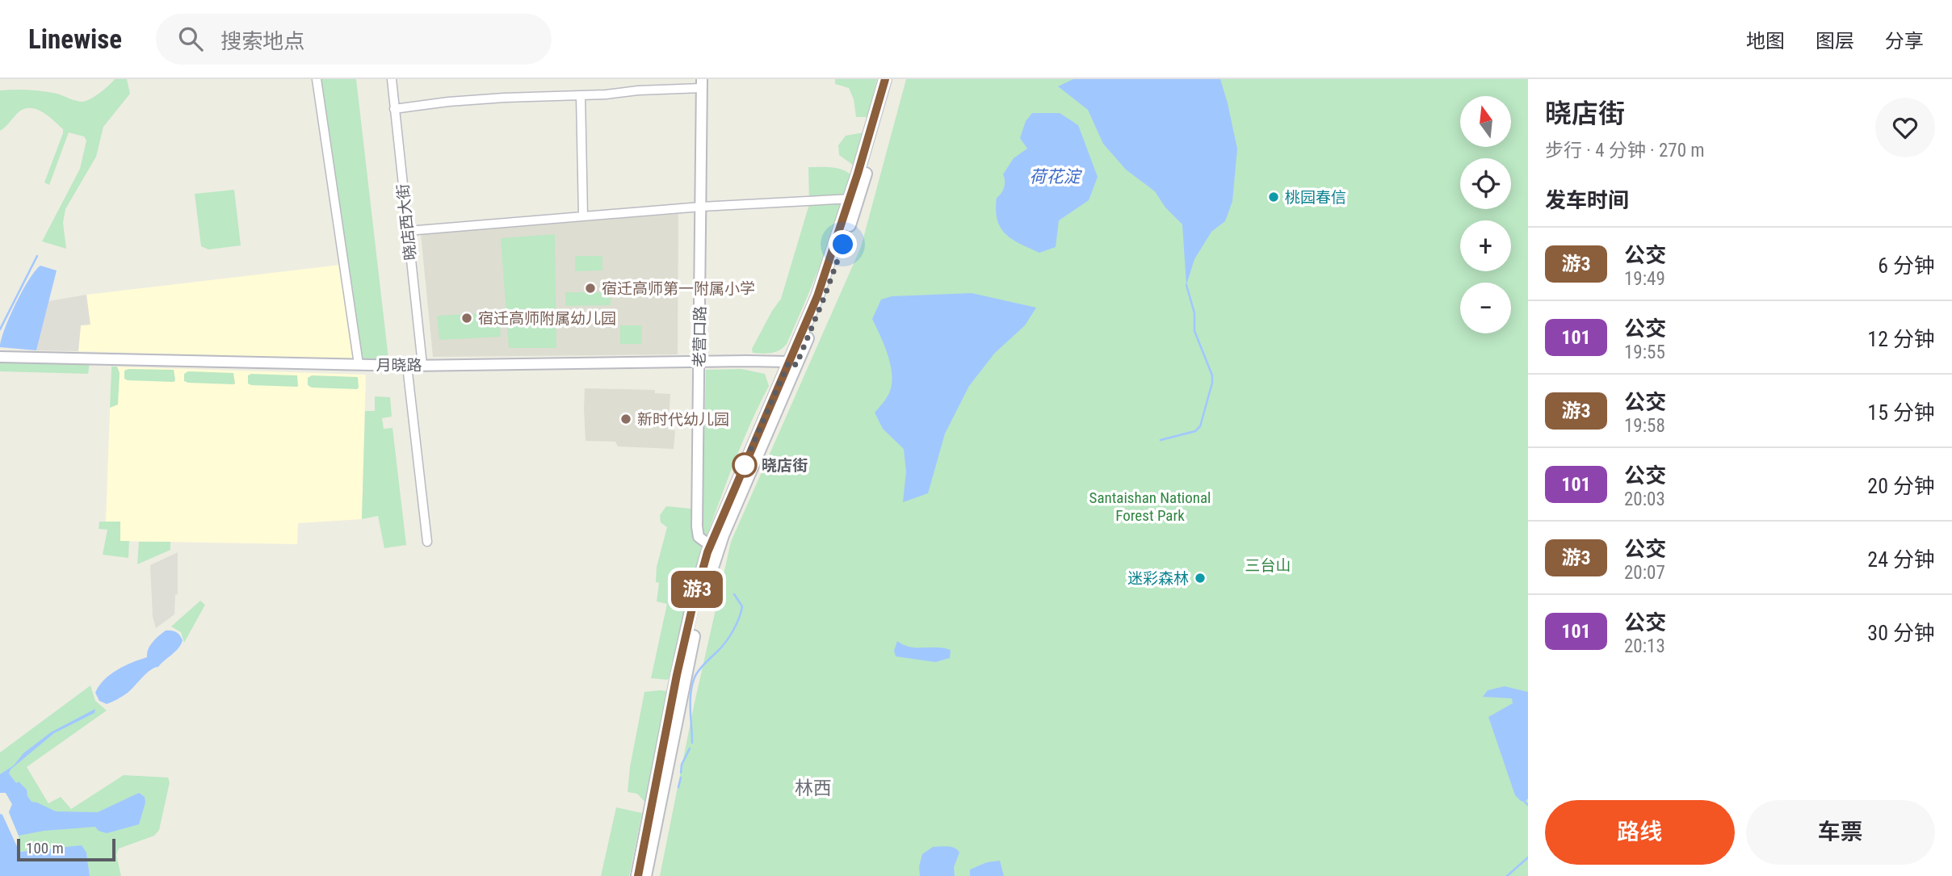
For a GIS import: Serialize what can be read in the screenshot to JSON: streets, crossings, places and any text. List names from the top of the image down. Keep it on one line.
{"streets":{"street":["晓店西大街","老营口路","月晓路"]},"crossings":[["晓店西大街","月晓路"],["老营口路","月晓路"]],"districts":["林西"],"water":["荷花淀"],"parks":["Santaishan National Forest Park","三台山"],"places":["桃园春信","宿迁高师第一附属小学","宿迁高师附属幼儿园","新时代幼儿园","晓店街","迷彩森林"],"lines":["bus line 游3"],"scale_bar":"100 m","north":"top","page":{"header":"Linewise","search":"搜索地点","nav":["地图","图层","分享"],"on_map":"游3","heading":[["晓店街","步行 · 4 分钟 · 270 m"],"发车时间"],"map_buttons":["+","−"],"list":[{"mark":"游3","name":"公交","note":"19:49","value":"6 分钟"},{"mark":"101","name":"公交","note":"19:55","value":"12 分钟"},{"mark":"游3","name":"公交","note":"19:58","value":"15 分钟"},{"mark":"101","name":"公交","note":"20:03","value":"20 分钟"},{"mark":"游3","name":"公交","note":"20:07","value":"24 分钟"},{"mark":"101","name":"公交","note":"20:13","value":"30 分钟"}],"buttons":["路线","车票"],"scale":"100 m"}}
